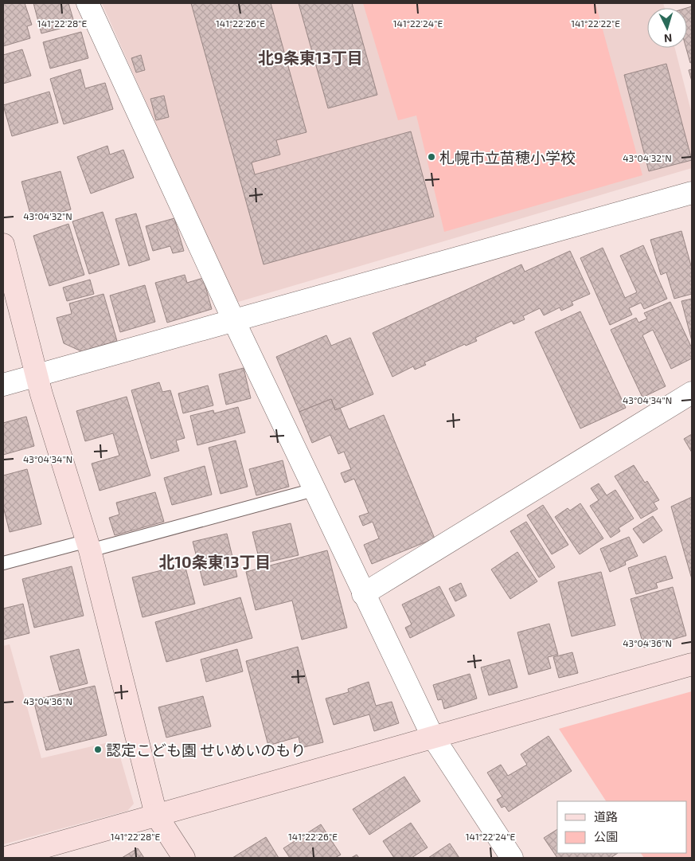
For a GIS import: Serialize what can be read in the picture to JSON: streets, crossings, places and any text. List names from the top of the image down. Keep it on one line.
{"districts":["北9条東13丁目","北10条東13丁目"],"places":["札幌市立苗穂小学校","認定こども園 せいめいのもり"],"legend":["道路","公園"],"north":"bottom","coordinates":["141°22'28\"E","141°22'26\"E","141°22'24\"E","141°22'22\"E","43°04'32\"N","43°04'34\"N","43°04'36\"N"]}
